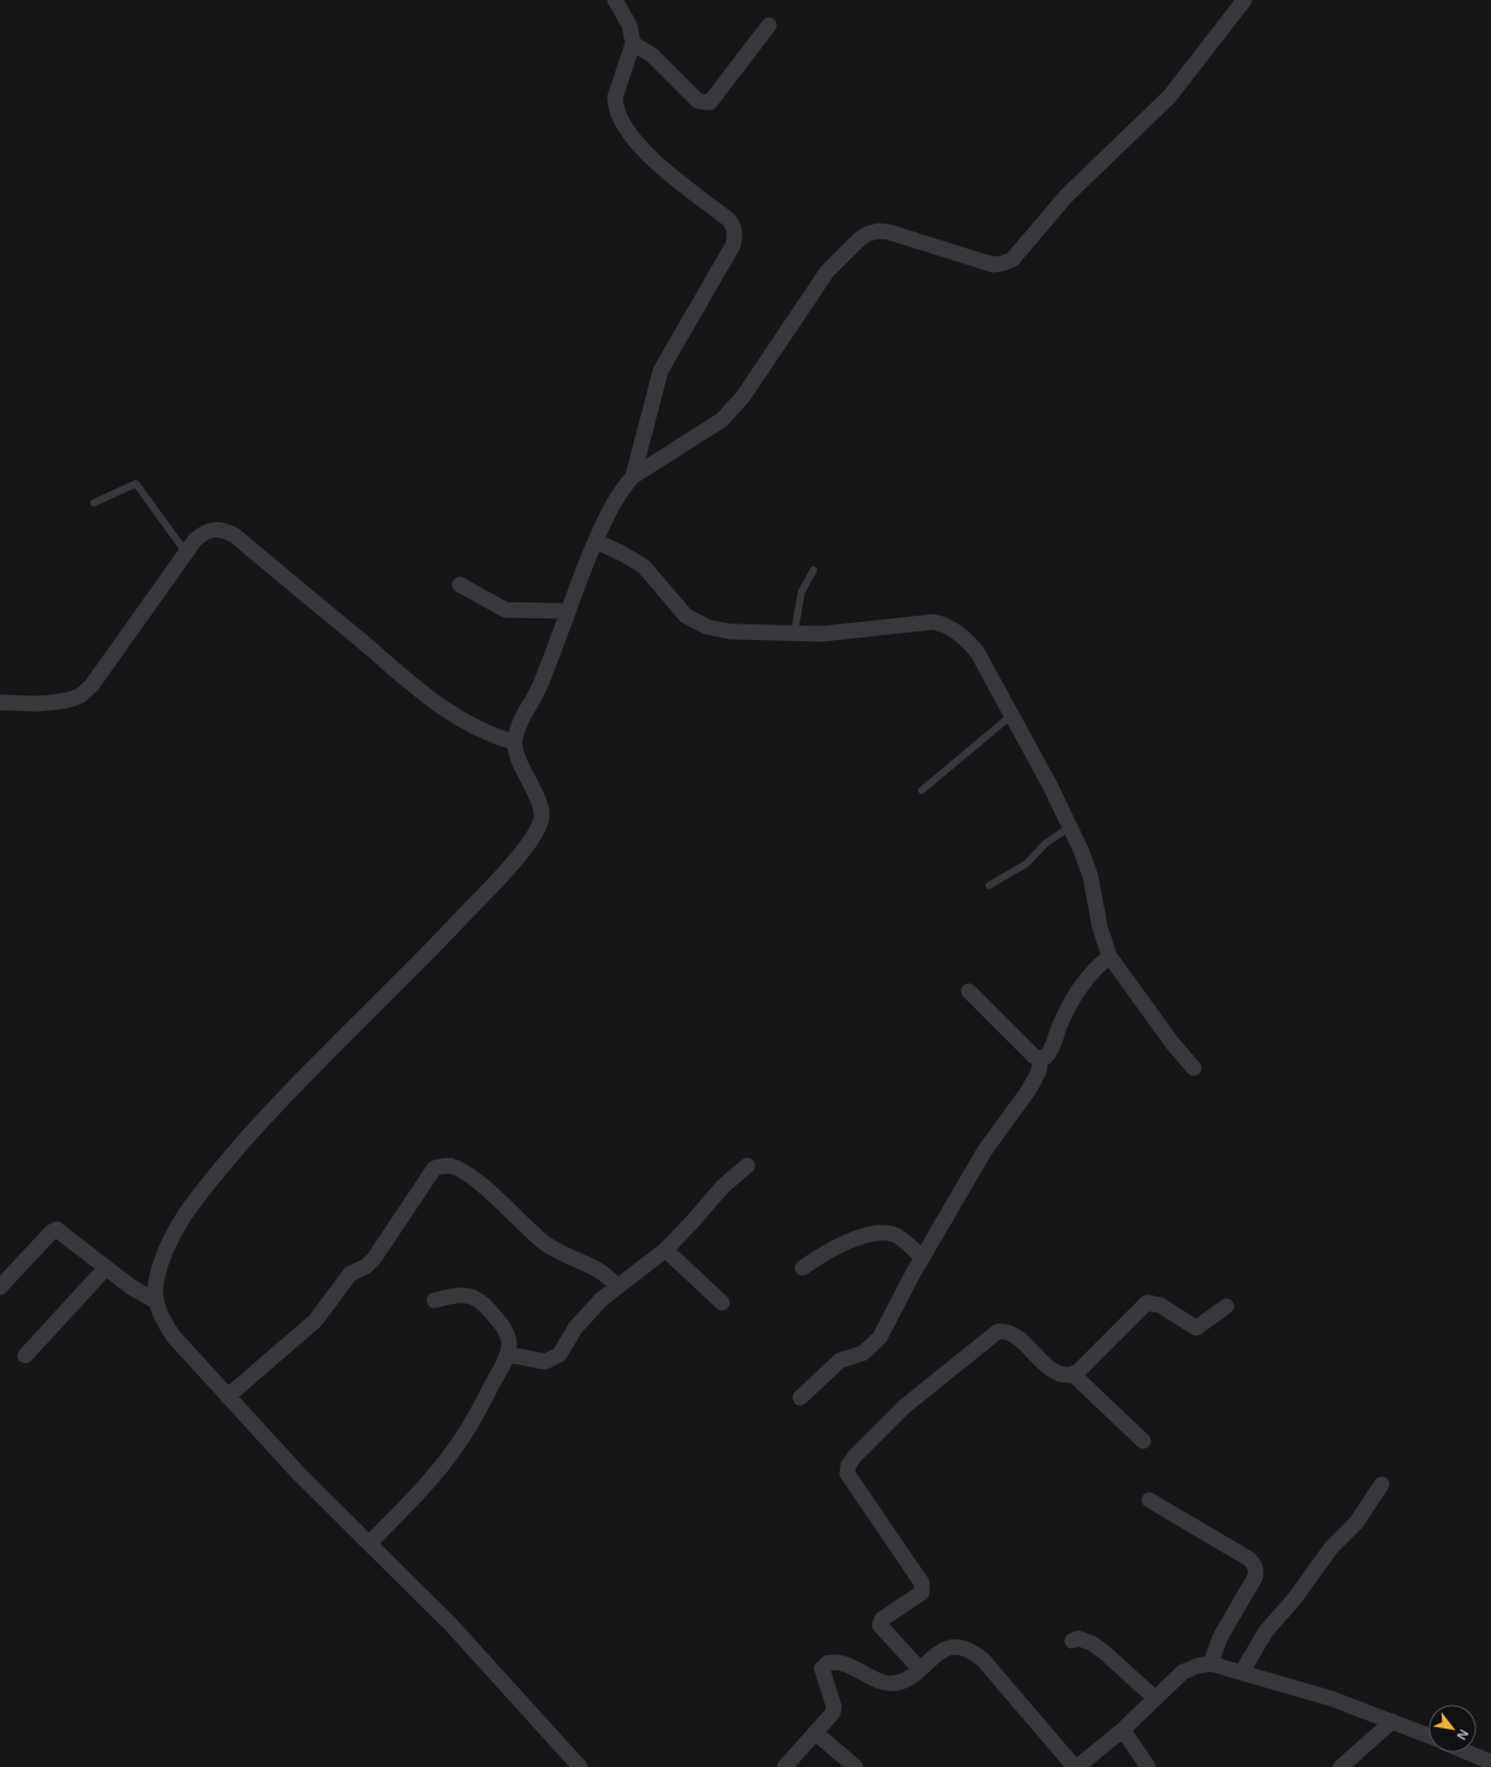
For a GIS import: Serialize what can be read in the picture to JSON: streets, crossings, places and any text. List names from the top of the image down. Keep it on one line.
{"north":"bottom right"}
